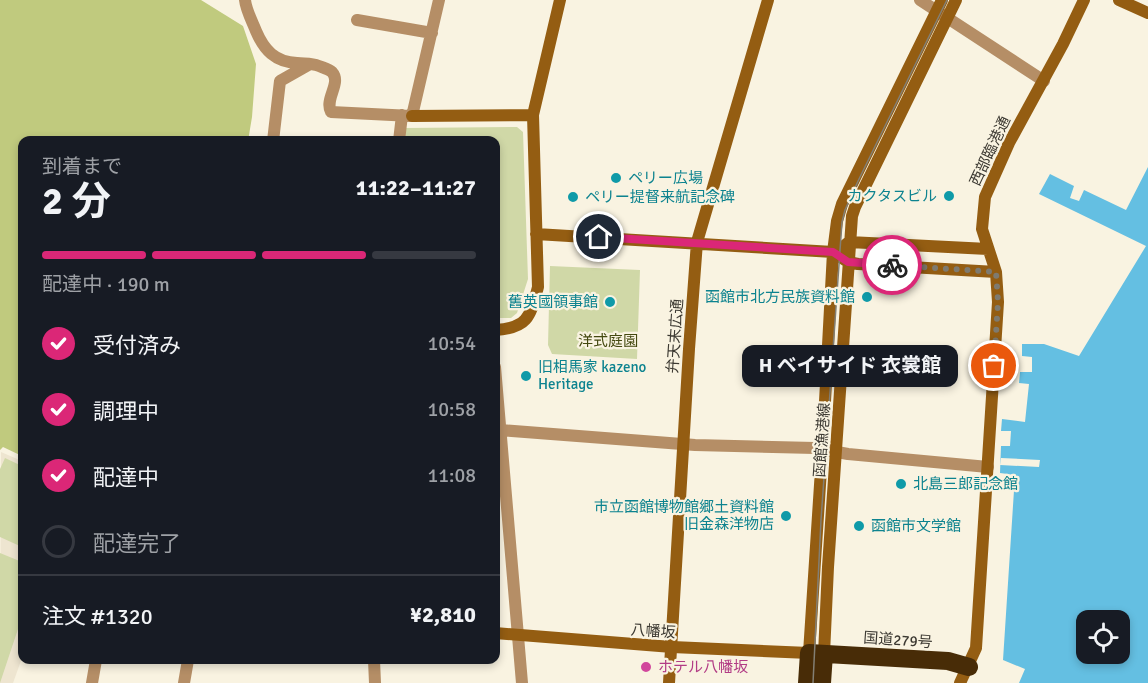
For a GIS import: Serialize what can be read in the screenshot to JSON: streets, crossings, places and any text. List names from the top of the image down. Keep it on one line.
{"streets":{"highway":["国道279号"],"street":["西部臨港通","弁天末広通","函館漁港線","八幡坂"]},"crossings":[["西部臨港通","国道279号"],["弁天末広通","八幡坂"],["函館漁港線","八幡坂"],["函館漁港線","国道279号"],["八幡坂","国道279号"]],"parks":["洋式庭園"],"places":["ペリー広場","カクタスビル","ペリー提督来航記念碑","函館市北方民族資料館","舊英國領事館","H ベイサイド 衣裳館","旧相馬家 kazeno Heritage","北島三郎記念館","市立函館博物館郷土資料館 旧金森洋物店","函館市文学館","ホテル八幡坂"],"page":{"heading":["2 分","到着まで","11:22–11:27"],"panel":["注文 #1320","¥2,810"],"bar":"配達中 · 190 m","list":[["受付済み","10:54"],["調理中","10:58"],["配達中","11:08"],"配達完了"],"bubble":"H ベイサイド 衣裳館"}}
